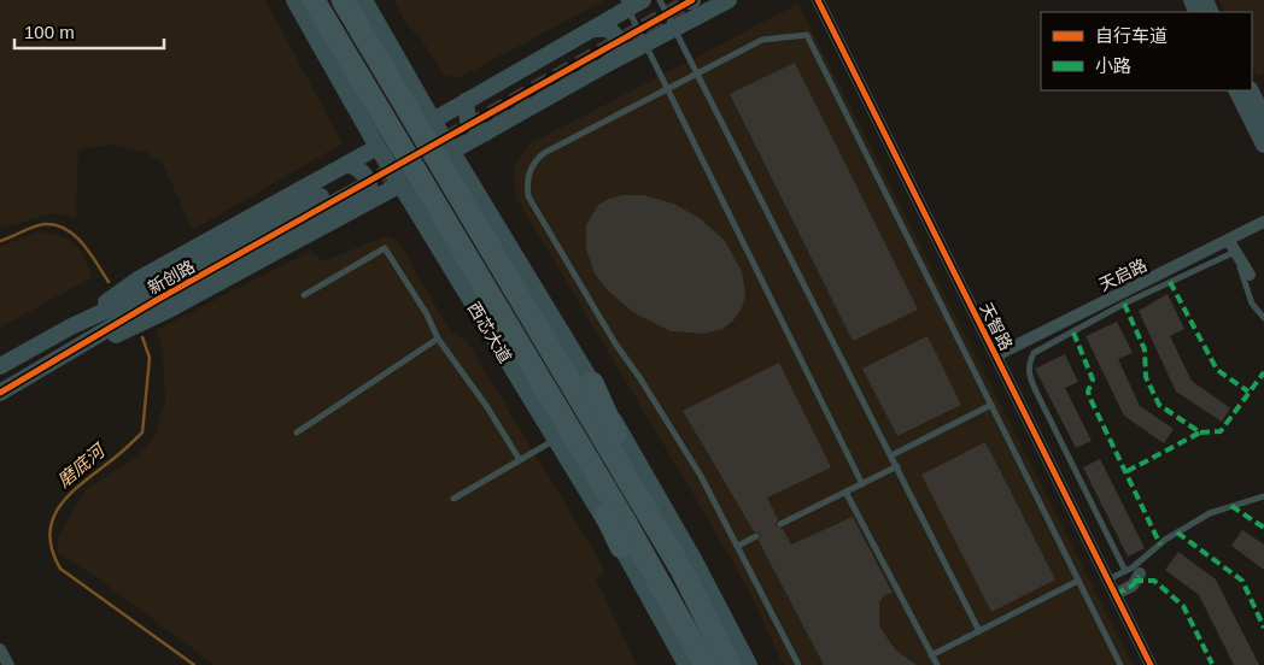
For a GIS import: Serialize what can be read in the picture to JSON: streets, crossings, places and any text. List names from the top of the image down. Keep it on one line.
{"streets":{"highway":["西芯大道"],"main road":["新创路"],"street":["天启路","天智路"]},"crossings":[["天启路","天智路"]],"water":["磨底河"],"legend":["自行车道","小路"],"scale_bar":"100 m"}
